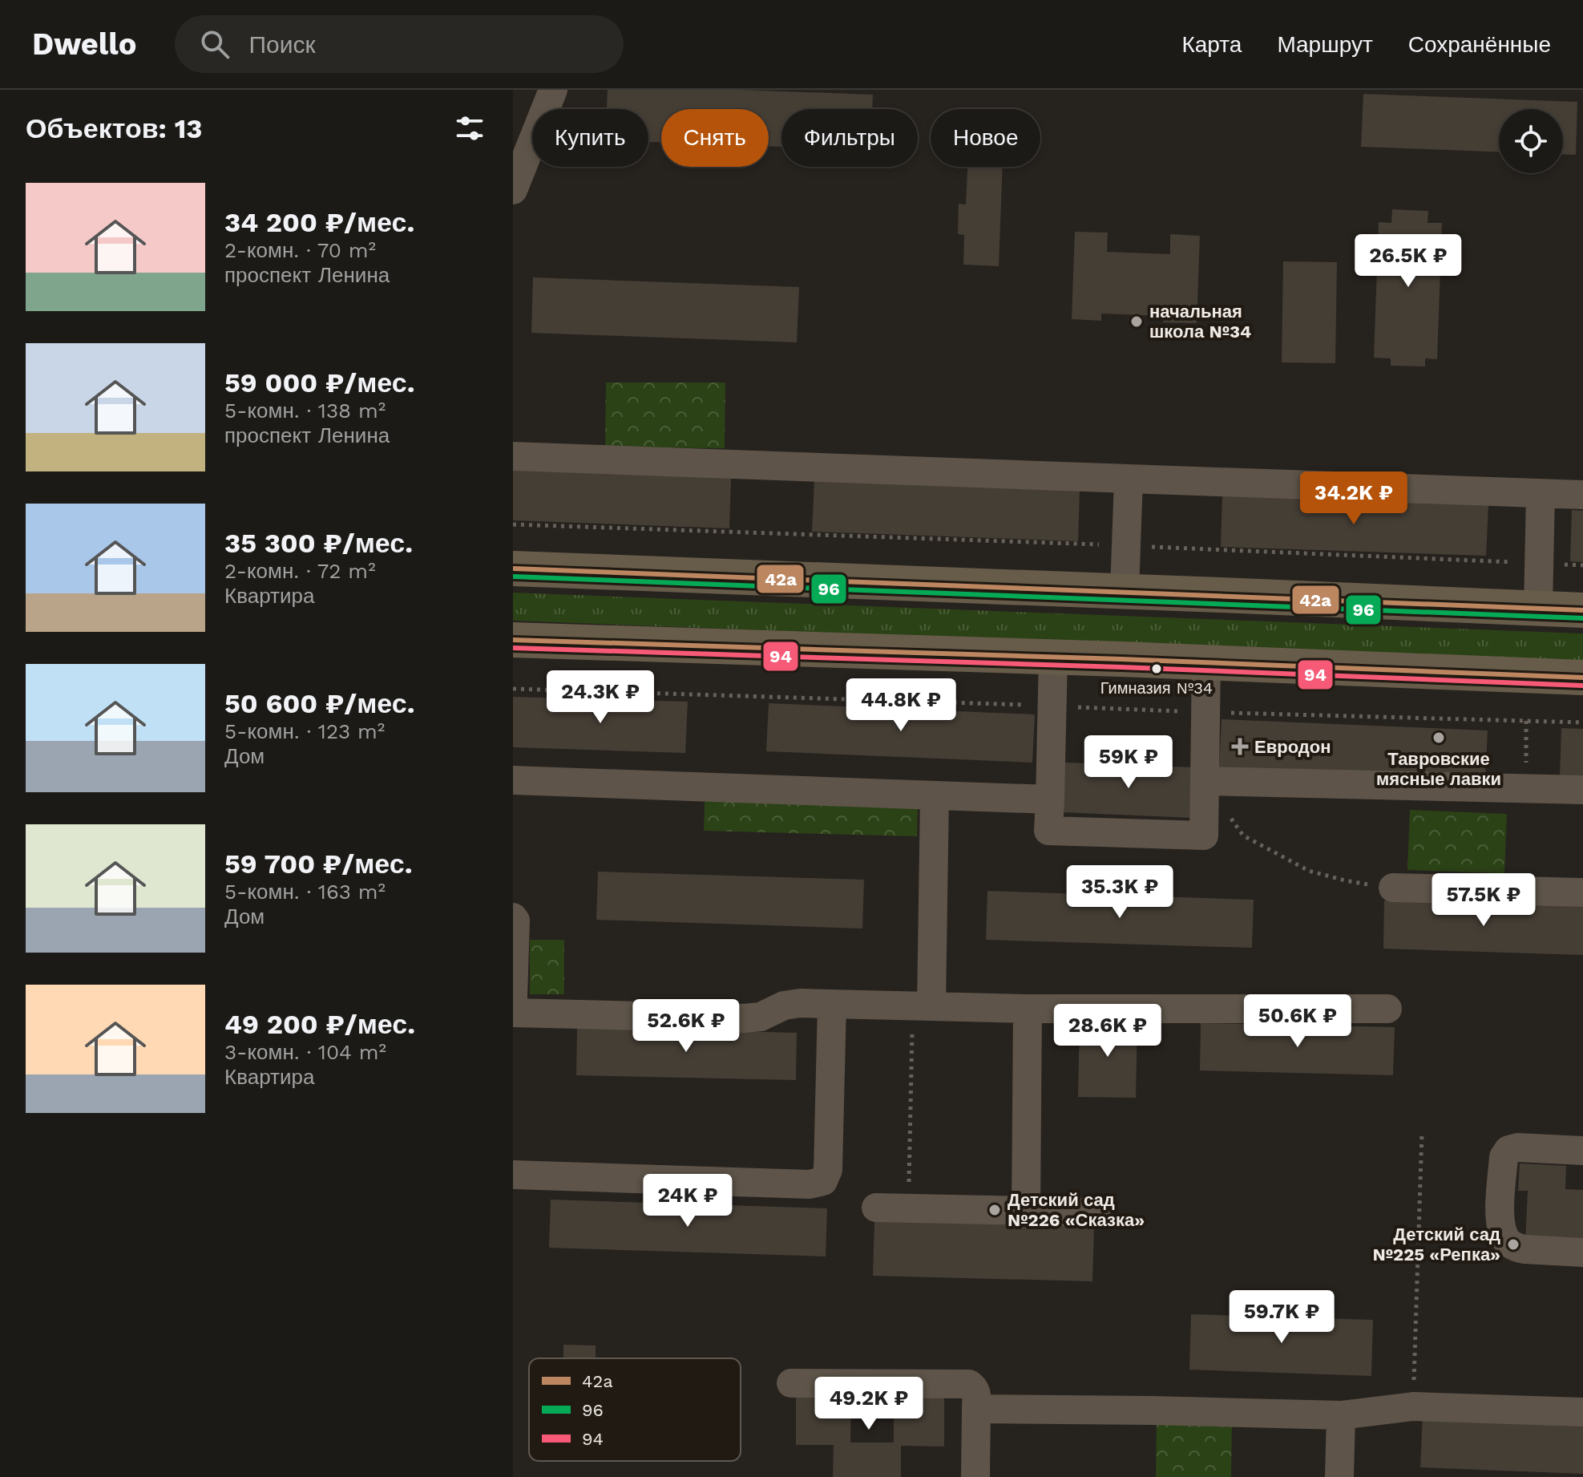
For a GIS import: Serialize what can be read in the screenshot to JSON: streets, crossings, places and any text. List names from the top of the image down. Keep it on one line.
{"places":{"other":["начальная школа №34","Гимназия №34","Тавровские мясные лавки","Детский сад №226 «Сказка»","Детский сад №225 «Репка»"],"health":["Евродон"]},"lines":["transit line 42a","transit line 96","transit line 94"],"legend":["42a","96","94"],"page":{"header":"Dwello","search":"Поиск","nav":["Карта","Маршрут","Сохранённые"],"heading":"Объектов: 13","chip":["Купить","Снять","Фильтры","Новое"],"list":[{"name":"34 200 ₽/мес.","note":"2-комн. · 70 m² · проспект Ленина"},{"name":"59 000 ₽/мес.","note":"5-комн. · 138 m² · проспект Ленина"},{"name":"35 300 ₽/мес.","note":"2-комн. · 72 m² · Квартира"},{"name":"50 600 ₽/мес.","note":"5-комн. · 123 m² · Дом"},{"name":"59 700 ₽/мес.","note":"5-комн. · 163 m² · Дом"},{"name":"49 200 ₽/мес.","note":"3-комн. · 104 m² · Квартира"}],"price":["26.5K ₽","34.2K ₽","24.3K ₽","44.8K ₽","59K ₽","35.3K ₽","57.5K ₽","50.6K ₽","52.6K ₽","28.6K ₽","24K ₽","59.7K ₽","49.2K ₽"]}}
